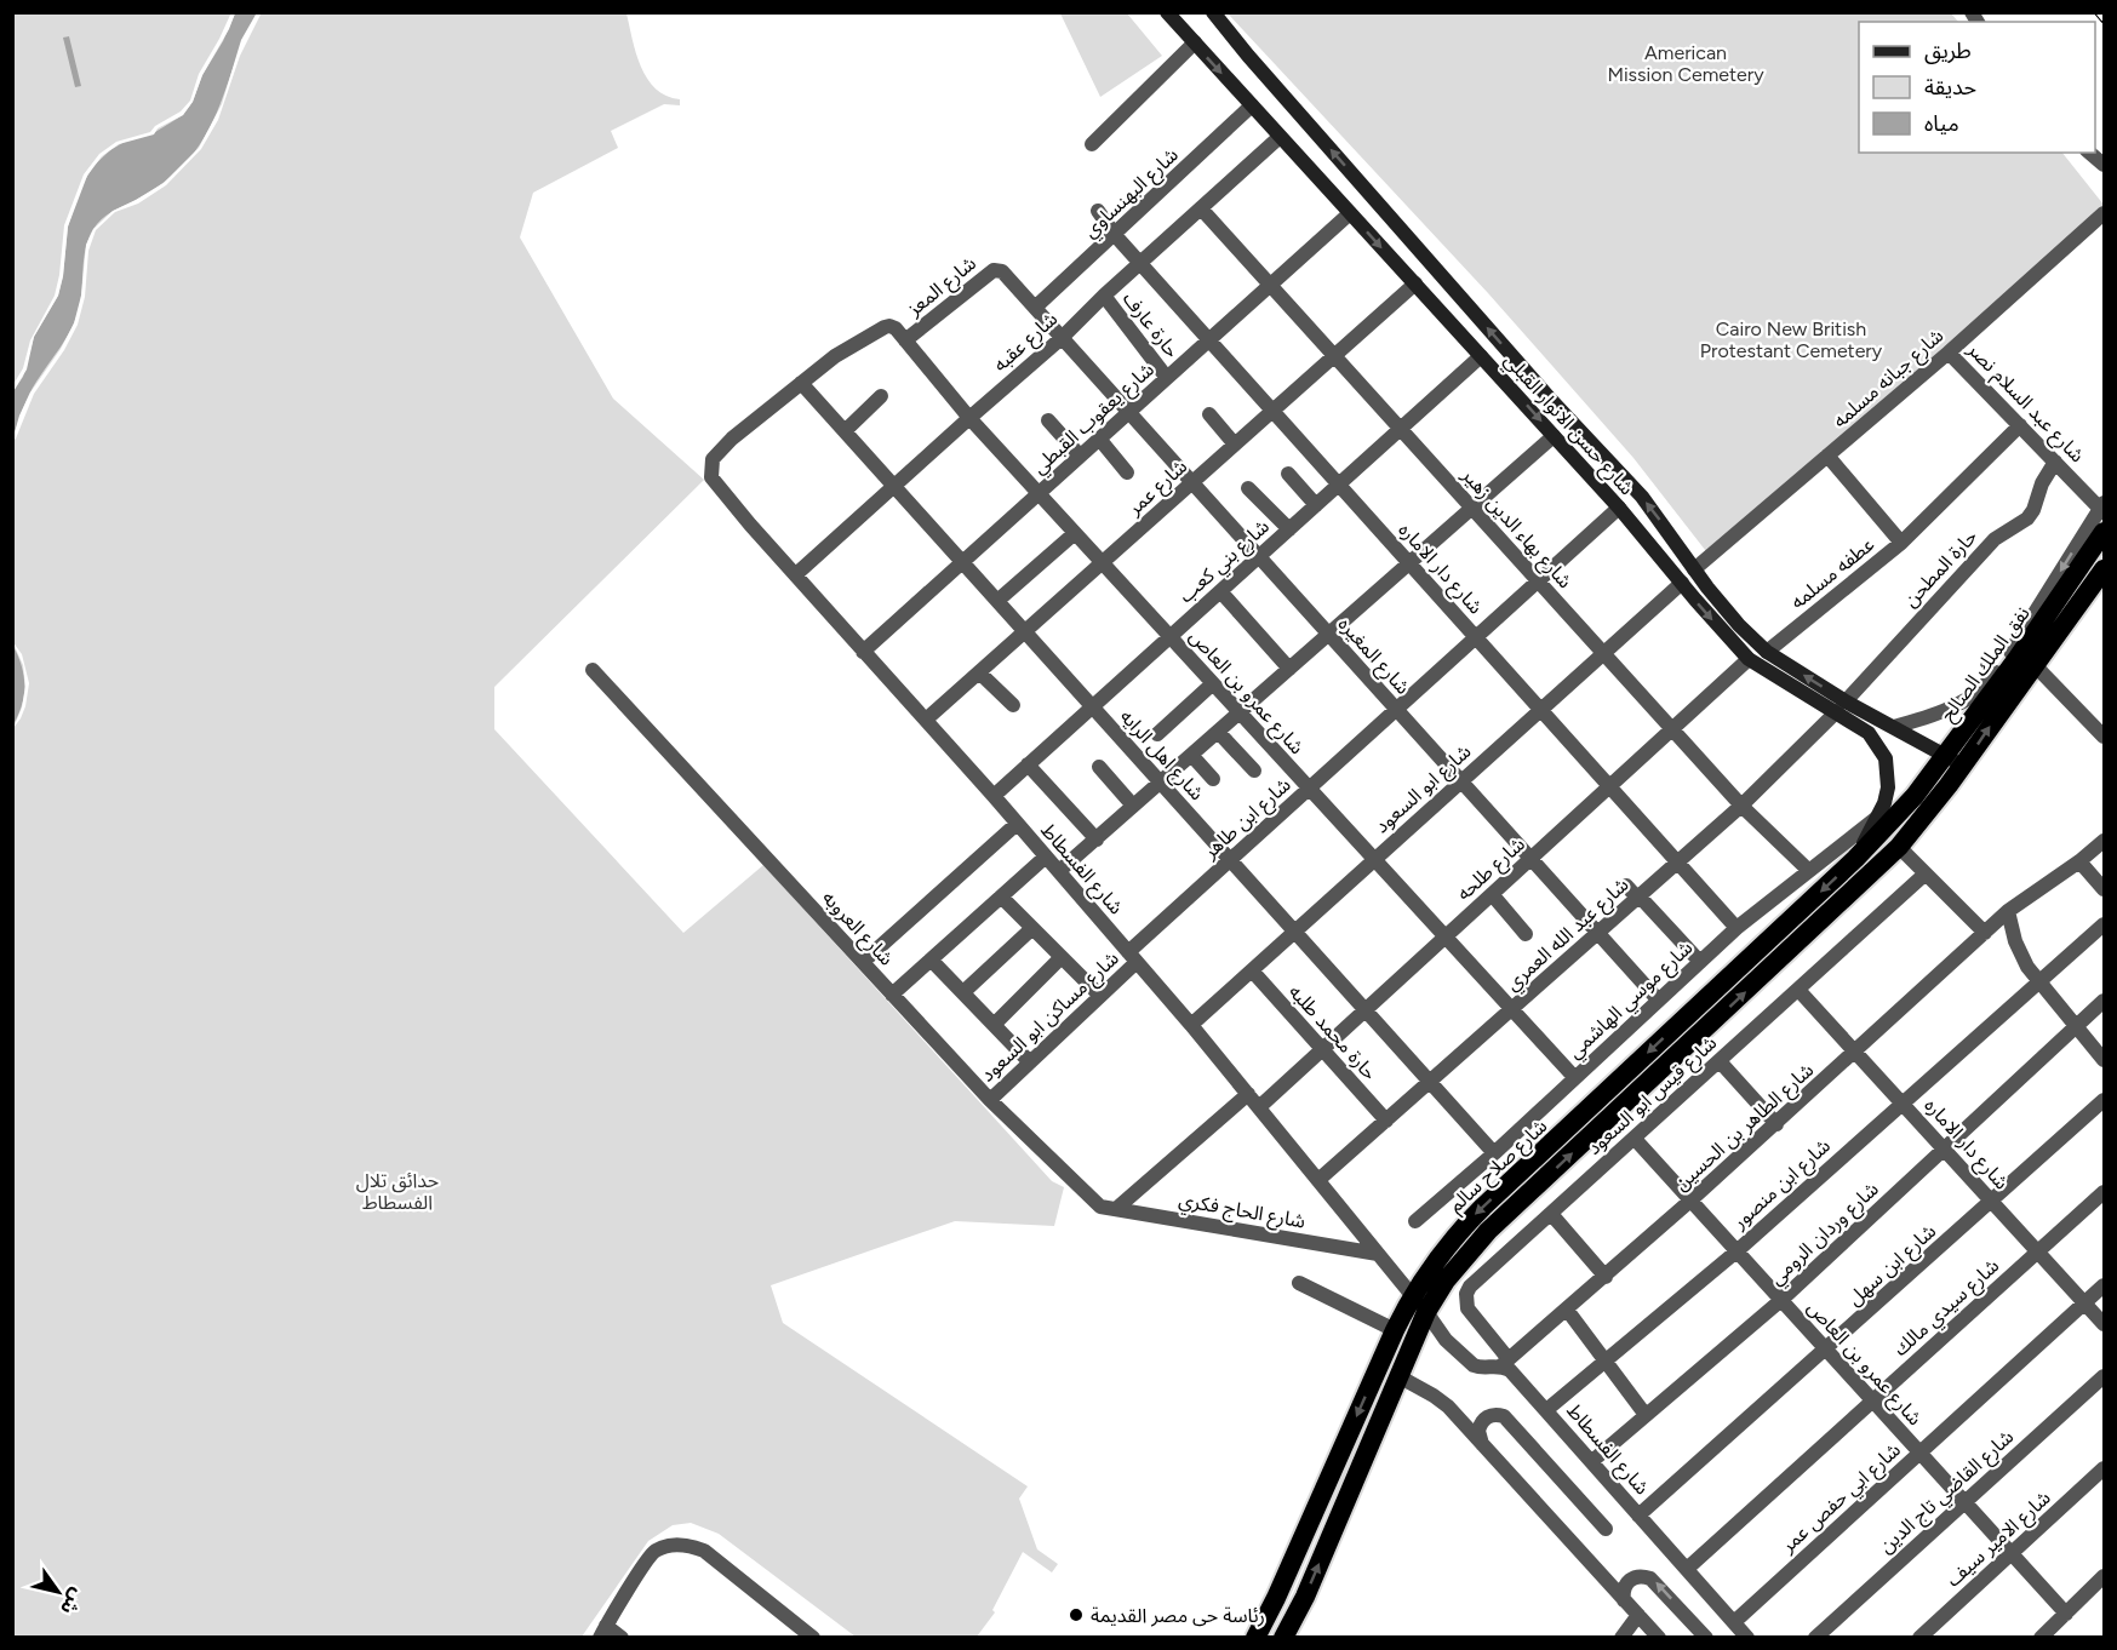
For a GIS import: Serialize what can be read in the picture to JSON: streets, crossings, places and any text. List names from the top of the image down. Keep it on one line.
{"streets":{"highway":["نفق الملك الصالح","شارع صلاح سالم"],"main road":["شارع حسن الانوار القبلي"],"street":["شارع البهنساوي","شارع المعز","حارة عارف","شارع عقبه","شارع جبانه مسلمه","شارع عبد السلام نصر","شارع يعقوب القبطي","شارع عمر","شارع بهاء الدين زهير","شارع بني كعب","شارع دار الاماره","حارة المطحن","عطفه مسلمه","شارع المغيره","شارع عمرو بن العاص","شارع اهل الرايه","شارع ابو السعود","شارع ابن طاهر","شارع الفسطاط","شارع طلحه","شارع العروبه","شارع عبد الله العمري","شارع موسي الهاشمي","شارع مساكن ابو السعود","حارة محمد طلبه","شارع قيس ابو السعود","شارع الطاهر بن الحسين","شارع ابن منصور","شارع الحاج فكري","شارع وردان الرومي","شارع ابن سهل","شارع سيدي مالك","شارع القاضي تاج الدين","شارع ابي حفص عمر","شارع الامير سيف"]},"crossings":[["شارع البهنساوي","شارع المعز"],["شارع البهنساوي","شارع حسن الانوار القبلي"],["شارع البهنساوي","شارع دار الاماره"],["شارع المعز","شارع عقبه"],["شارع المعز","شارع المغيره"],["شارع المعز","شارع عمرو بن العاص"],["حارة عارف","شارع عقبه"],["حارة عارف","شارع يعقوب القبطي"],["شارع عقبه","شارع حسن الانوار القبلي"],["شارع عقبه","شارع بهاء الدين زهير"],["شارع عقبه","شارع دار الاماره"],["شارع عقبه","شارع المغيره"],["شارع عقبه","شارع عمرو بن العاص"],["شارع عقبه","شارع اهل الرايه"],["شارع عقبه","شارع الفسطاط"],["شارع جبانه مسلمه","شارع عبد السلام نصر"],["شارع جبانه مسلمه","شارع حسن الانوار القبلي"],["شارع جبانه مسلمه","عطفه مسلمه"],["شارع عبد السلام نصر","حارة المطحن"],["شارع يعقوب القبطي","شارع حسن الانوار القبلي"],["شارع يعقوب القبطي","شارع بهاء الدين زهير"],["شارع يعقوب القبطي","شارع دار الاماره"],["شارع يعقوب القبطي","شارع المغيره"],["شارع يعقوب القبطي","شارع عمرو بن العاص"],["شارع يعقوب القبطي","شارع اهل الرايه"],["شارع يعقوب القبطي","شارع الفسطاط"],["شارع حسن الانوار القبلي","شارع عمر"],["شارع حسن الانوار القبلي","شارع بني كعب"],["شارع حسن الانوار القبلي","حارة المطحن"],["شارع حسن الانوار القبلي","عطفه مسلمه"],["شارع حسن الانوار القبلي","نفق الملك الصالح"],["شارع حسن الانوار القبلي","شارع ابو السعود"],["شارع حسن الانوار القبلي","شارع ابن طاهر"],["شارع حسن الانوار القبلي","شارع طلحه"],["شارع حسن الانوار القبلي","شارع عبد الله العمري"],["شارع حسن الانوار القبلي","شارع موسي الهاشمي"],["شارع حسن الانوار القبلي","شارع صلاح سالم"],["شارع عمر","شارع بهاء الدين زهير"],["شارع عمر","شارع دار الاماره"],["شارع عمر","شارع المغيره"],["شارع عمر","شارع عمرو بن العاص"],["شارع عمر","شارع اهل الرايه"],["شارع عمر","شارع الفسطاط"],["شارع بهاء الدين زهير","شارع بني كعب"],["شارع بهاء الدين زهير","شارع ابو السعود"],["شارع بهاء الدين زهير","شارع ابن طاهر"],["شارع بهاء الدين زهير","شارع طلحه"],["شارع بهاء الدين زهير","شارع عبد الله العمري"],["شارع بهاء الدين زهير","شارع موسي الهاشمي"],["شارع بني كعب","شارع دار الاماره"],["شارع بني كعب","شارع المغيره"],["شارع بني كعب","شارع عمرو بن العاص"],["شارع بني كعب","شارع اهل الرايه"],["شارع بني كعب","شارع الفسطاط"],["شارع دار الاماره","شارع ابو السعود"],["شارع دار الاماره","شارع ابن طاهر"],["شارع دار الاماره","شارع طلحه"],["شارع دار الاماره","شارع عبد الله العمري"],["شارع دار الاماره","شارع موسي الهاشمي"],["شارع دار الاماره","شارع قيس ابو السعود"],["شارع دار الاماره","شارع الطاهر بن الحسين"],["شارع دار الاماره","شارع ابن منصور"],["شارع دار الاماره","شارع وردان الرومي"],["شارع دار الاماره","شارع ابن سهل"],["شارع دار الاماره","شارع سيدي مالك"],["شارع دار الاماره","شارع ابي حفص عمر"],["حارة المطحن","شارع عبد الله العمري"],["شارع المغيره","شارع ابو السعود"],["شارع المغيره","شارع ابن طاهر"],["شارع المغيره","شارع طلحه"],["شارع المغيره","شارع عبد الله العمري"],["شارع المغيره","شارع موسي الهاشمي"],["نفق الملك الصالح","شارع موسي الهاشمي"],["نفق الملك الصالح","شارع صلاح سالم"],["شارع عمرو بن العاص","شارع ابو السعود"],["شارع عمرو بن العاص","شارع ابن طاهر"],["شارع عمرو بن العاص","شارع طلحه"],["شارع عمرو بن العاص","شارع عبد الله العمري"],["شارع عمرو بن العاص","شارع موسي الهاشمي"],["شارع عمرو بن العاص","شارع قيس ابو السعود"],["شارع عمرو بن العاص","شارع الطاهر بن الحسين"],["شارع عمرو بن العاص","شارع ابن منصور"],["شارع عمرو بن العاص","شارع وردان الرومي"],["شارع عمرو بن العاص","شارع ابن سهل"],["شارع عمرو بن العاص","شارع سيدي مالك"],["شارع عمرو بن العاص","شارع القاضي تاج الدين"],["شارع عمرو بن العاص","شارع ابي حفص عمر"],["شارع عمرو بن العاص","شارع الامير سيف"],["شارع اهل الرايه","شارع ابو السعود"],["شارع اهل الرايه","شارع ابن طاهر"],["شارع اهل الرايه","شارع الفسطاط"],["شارع اهل الرايه","شارع طلحه"],["شارع اهل الرايه","شارع عبد الله العمري"],["شارع اهل الرايه","شارع موسي الهاشمي"],["شارع ابو السعود","شارع الفسطاط"],["شارع ابو السعود","حارة محمد طلبه"],["شارع ابن طاهر","شارع الفسطاط"],["شارع ابن طاهر","شارع مساكن ابو السعود"],["شارع الفسطاط","شارع طلحه"],["شارع الفسطاط","شارع عبد الله العمري"],["شارع الفسطاط","شارع مساكن ابو السعود"],["شارع الفسطاط","شارع قيس ابو السعود"],["شارع الفسطاط","شارع الطاهر بن الحسين"],["شارع الفسطاط","شارع صلاح سالم"],["شارع الفسطاط","شارع ابن منصور"],["شارع الفسطاط","شارع الحاج فكري"],["شارع الفسطاط","شارع وردان الرومي"],["شارع الفسطاط","شارع ابن سهل"],["شارع الفسطاط","شارع سيدي مالك"],["شارع الفسطاط","شارع ابي حفص عمر"],["شارع طلحه","حارة محمد طلبه"],["شارع العروبه","شارع مساكن ابو السعود"],["شارع العروبه","شارع الحاج فكري"],["شارع عبد الله العمري","حارة محمد طلبه"],["شارع موسي الهاشمي","شارع صلاح سالم"],["شارع قيس ابو السعود","شارع الطاهر بن الحسين"]],"parks":["American Mission Cemetery","Cairo New British Protestant Cemetery","حدائق تلال الفسطاط"],"places":["رئاسة حى مصر القديمة"],"legend":["طريق","حديقة","مياه"],"north":"bottom right"}
